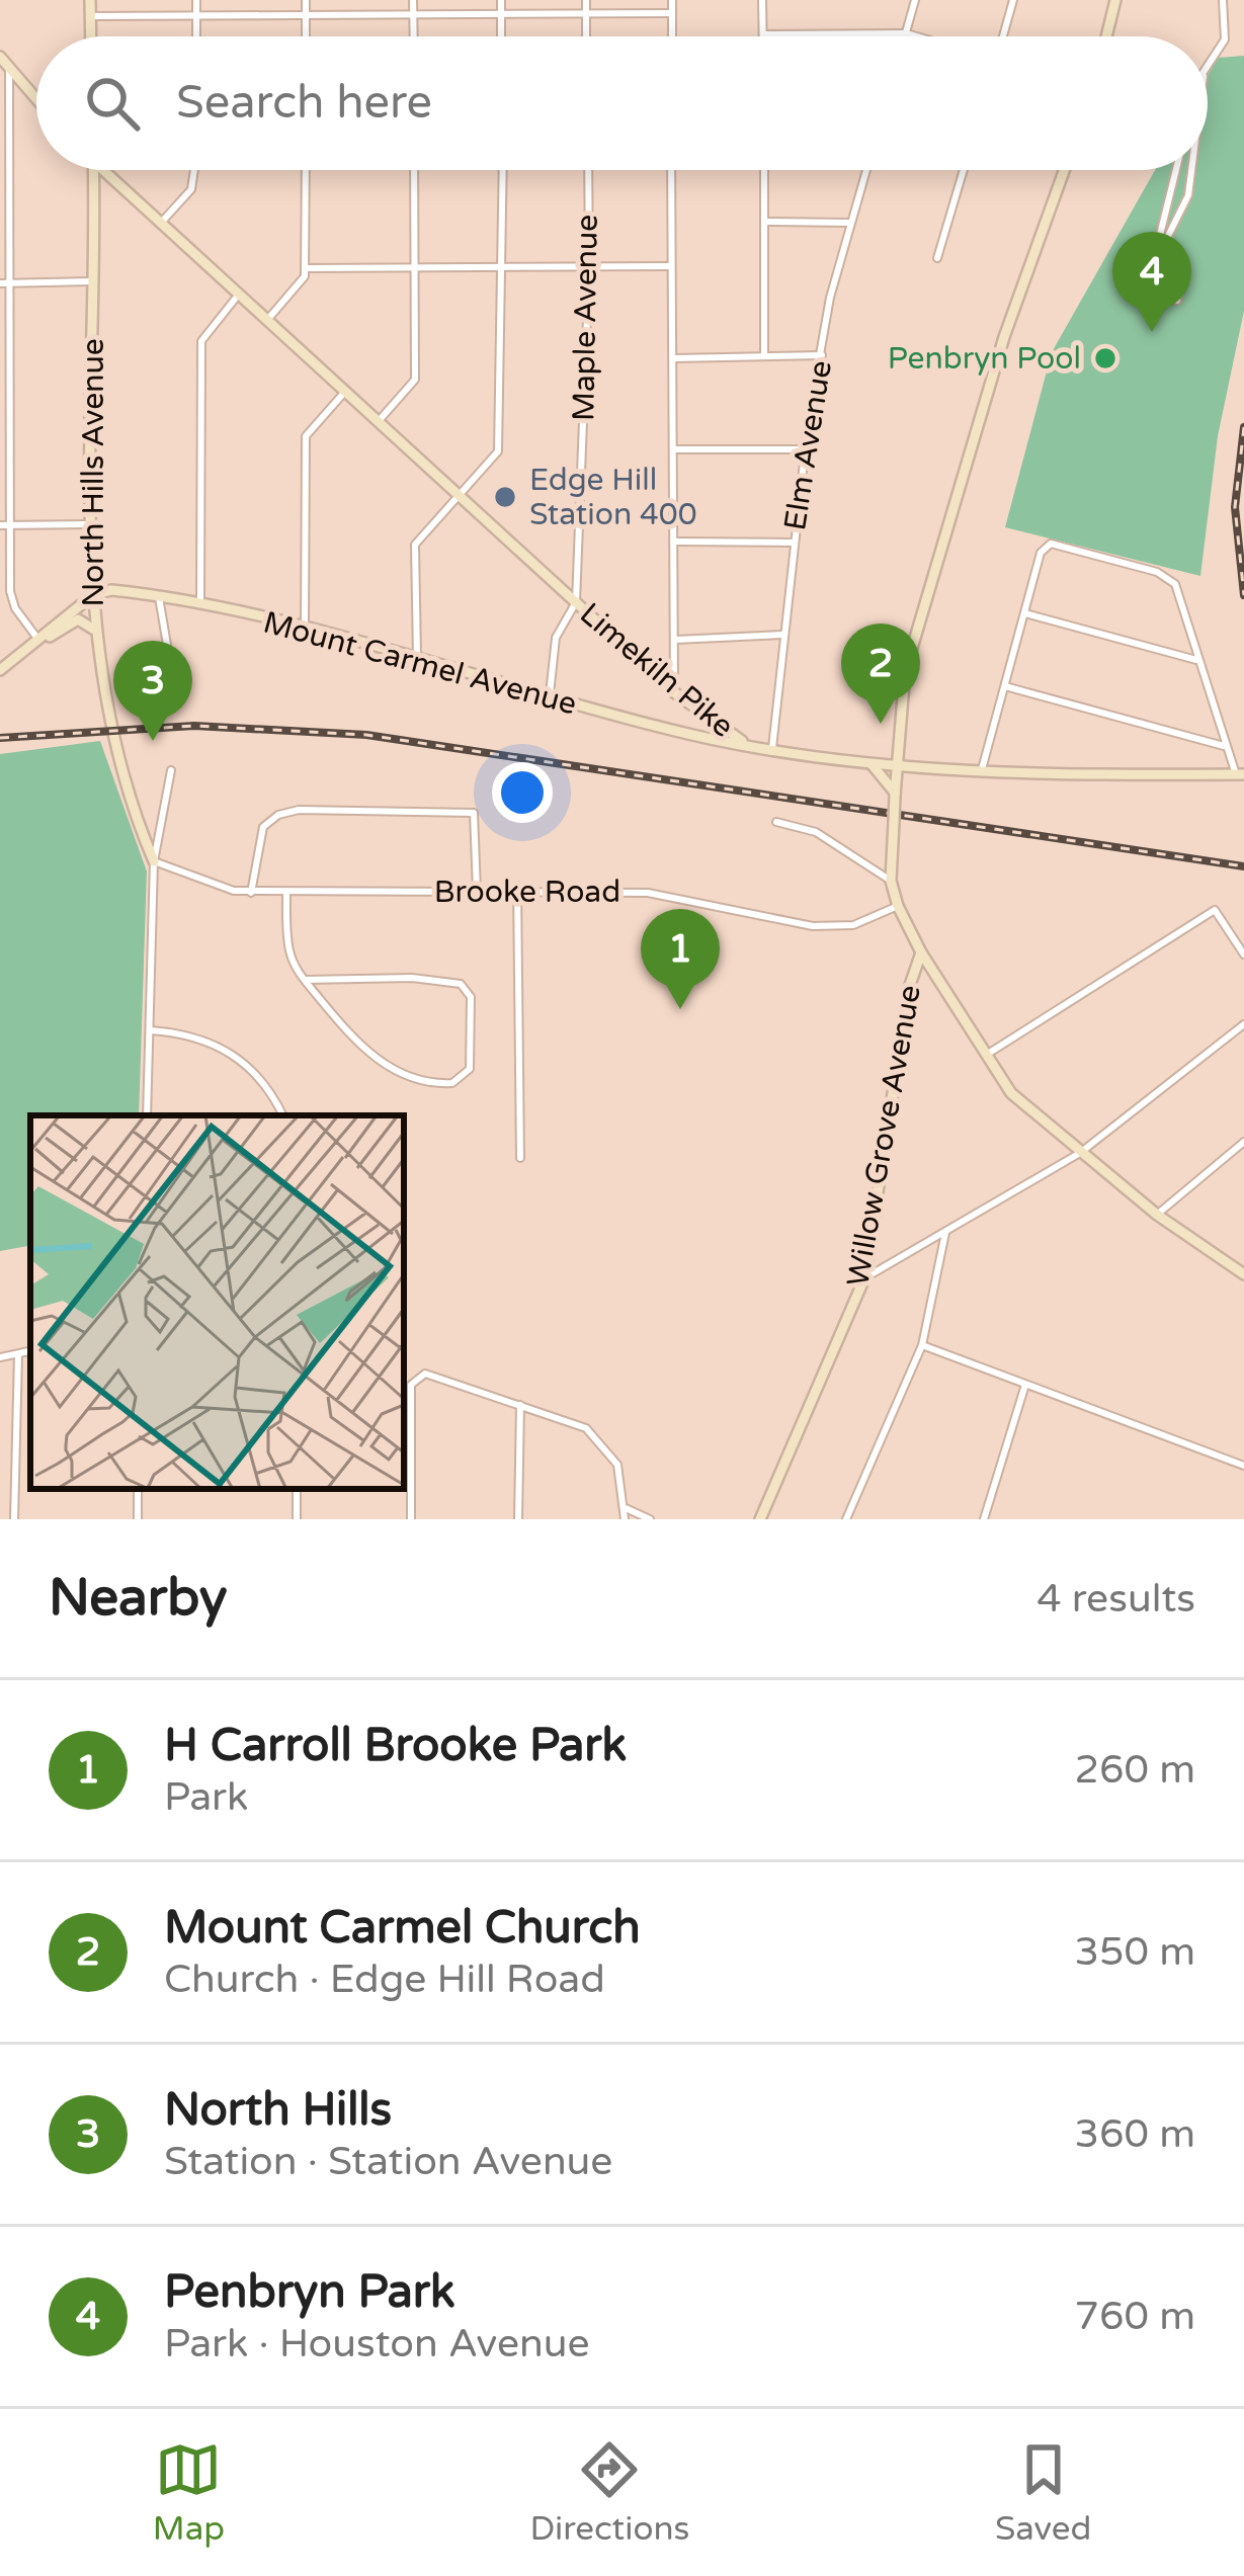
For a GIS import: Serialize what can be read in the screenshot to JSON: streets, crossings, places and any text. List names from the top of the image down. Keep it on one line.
{"streets":{"main road":["North Hills Avenue","Mount Carmel Avenue","Limekiln Pike","Willow Grove Avenue"],"street":["Maple Avenue","Elm Avenue","Brooke Road"]},"crossings":[["Maple Avenue","Mount Carmel Avenue"],["Maple Avenue","Limekiln Pike"],["Elm Avenue","Limekiln Pike"],["North Hills Avenue","Mount Carmel Avenue"],["North Hills Avenue","Brooke Road"],["Mount Carmel Avenue","Limekiln Pike"]],"places":["Penbryn Pool","Edge Hill Station 400"],"page":{"search":"Search here","pins":["4","2","3","1"],"heading":["Nearby","4 results"],"list":[{"mark":"1","name":"H Carroll Brooke Park","note":"Park","value":"260 m"},{"mark":"2","name":"Mount Carmel Church","note":"Church · Edge Hill Road","value":"350 m"},{"mark":"3","name":"North Hills","note":"Station · Station Avenue","value":"360 m"},{"mark":"4","name":"Penbryn Park","note":"Park · Houston Avenue","value":"760 m"}],"nav":["Map","Directions","Saved"]}}
